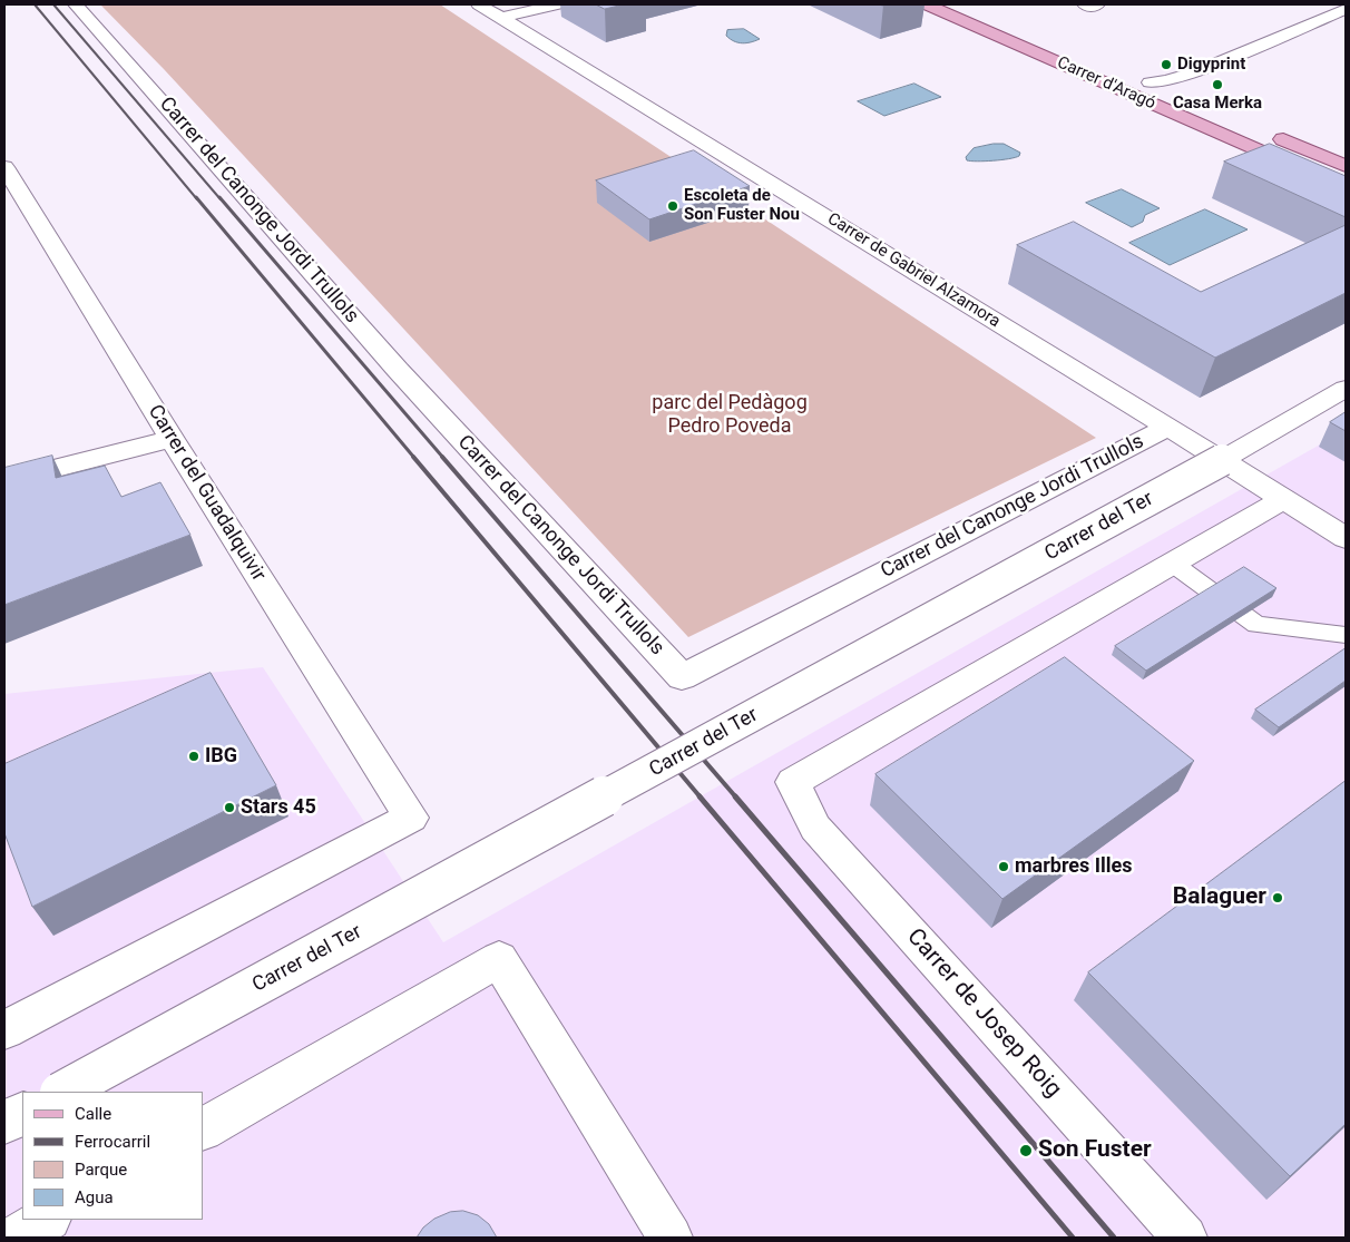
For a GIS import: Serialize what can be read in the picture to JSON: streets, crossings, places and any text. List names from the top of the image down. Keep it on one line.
{"streets":{"main road":["Carrer d'Aragó"],"street":["Carrer del Canonge Jordi Trullols","Carrer de Gabriel Alzamora","Carrer del Guadalquivir","Carrer del Ter","Carrer de Josep Roig"]},"crossings":[["Carrer del Canonge Jordi Trullols","Carrer de Gabriel Alzamora"],["Carrer de Gabriel Alzamora","Carrer del Ter"]],"parks":["parc del Pedàgog Pedro Poveda"],"places":["Digyprint","Casa Merka","Escoleta de Son Fuster Nou","IBG","Stars 45","marbres Illes","Balaguer","Son Fuster"],"legend":["Calle","Ferrocarril","Parque","Agua"]}
